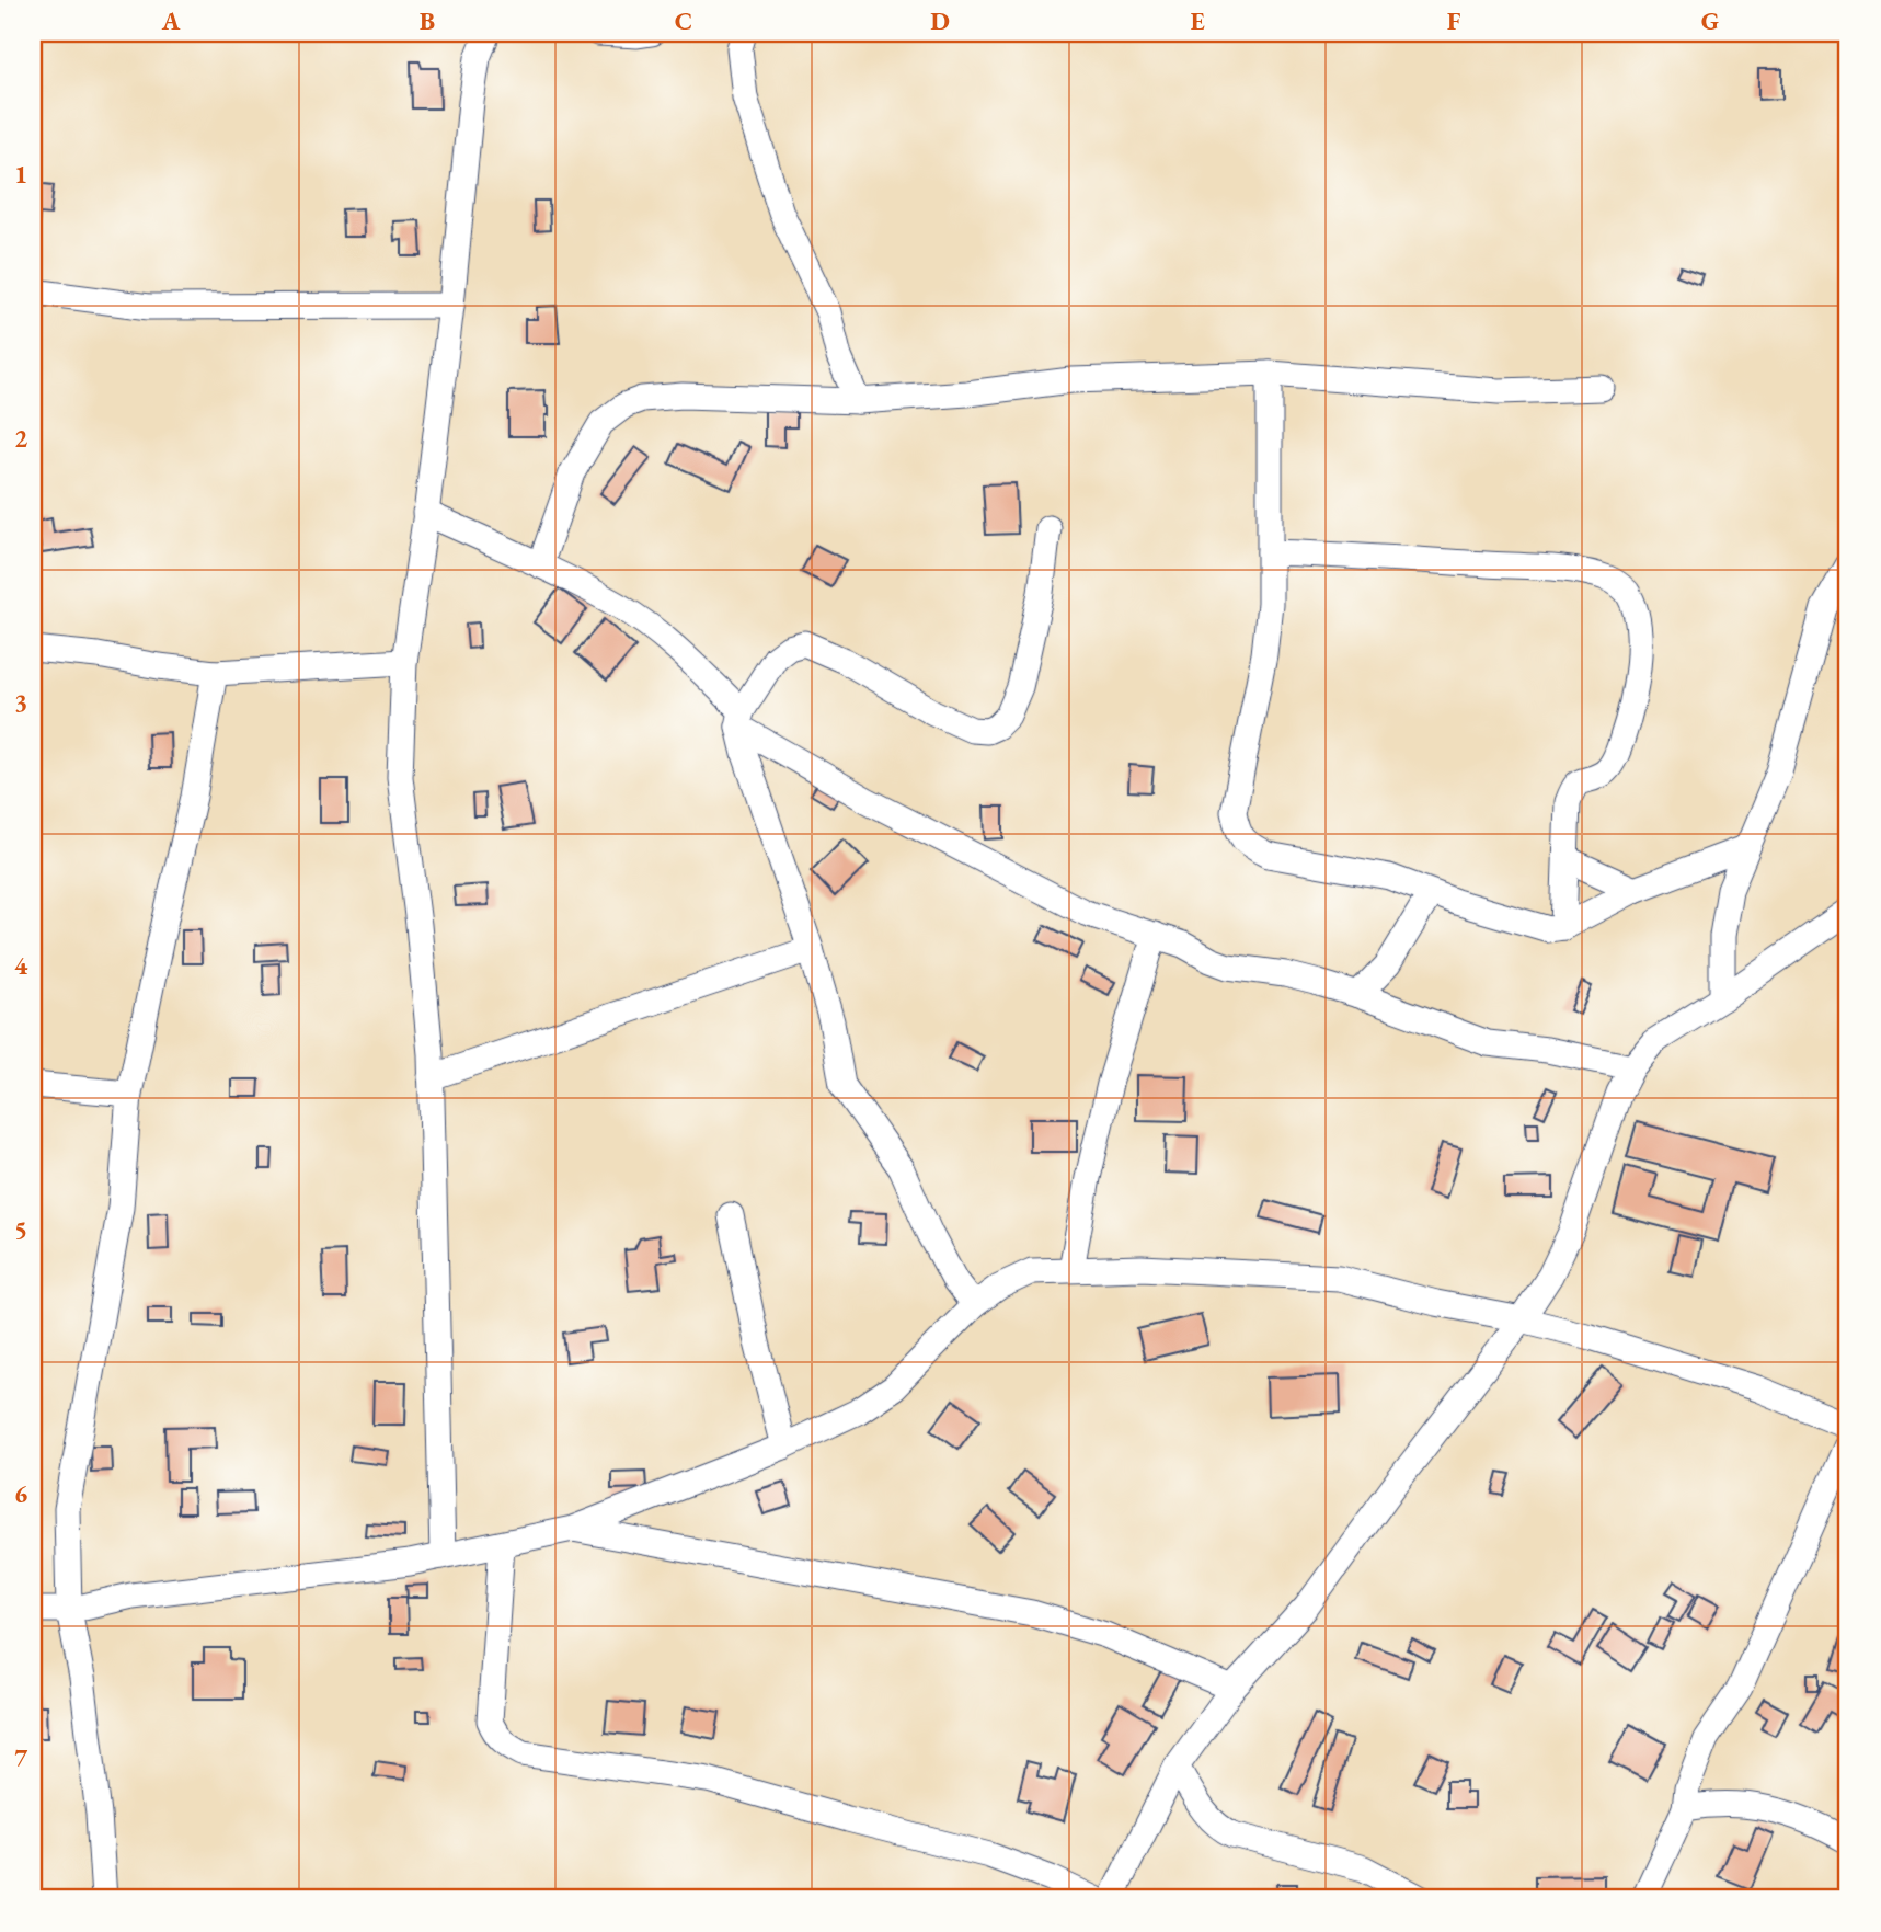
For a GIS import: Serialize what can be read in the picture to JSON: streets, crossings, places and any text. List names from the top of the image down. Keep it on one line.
{"grid":{"columns":["A","B","C","D","E","F","G"],"rows":["1","2","3","4","5","6","7"]}}
